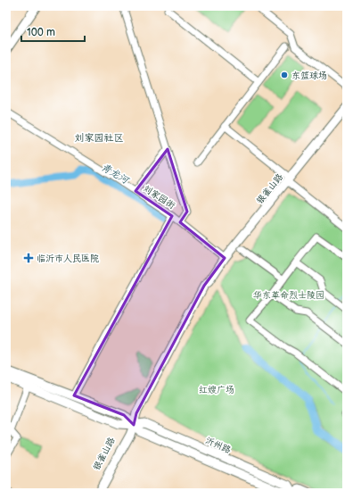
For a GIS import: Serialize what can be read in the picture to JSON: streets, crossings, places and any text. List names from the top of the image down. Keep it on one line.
{"streets":{"main road":["银雀山路","沂州路"],"street":["刘家园街"]},"crossings":[["银雀山路","刘家园街"],["银雀山路","沂州路"]],"districts":["刘家园社区"],"water":["青龙河"],"parks":["华东革命烈士陵园","红嫂广场"],"places":{"other":["东篮球场"],"health":["临沂市人民医院"]},"scale_bar":"100 m"}
